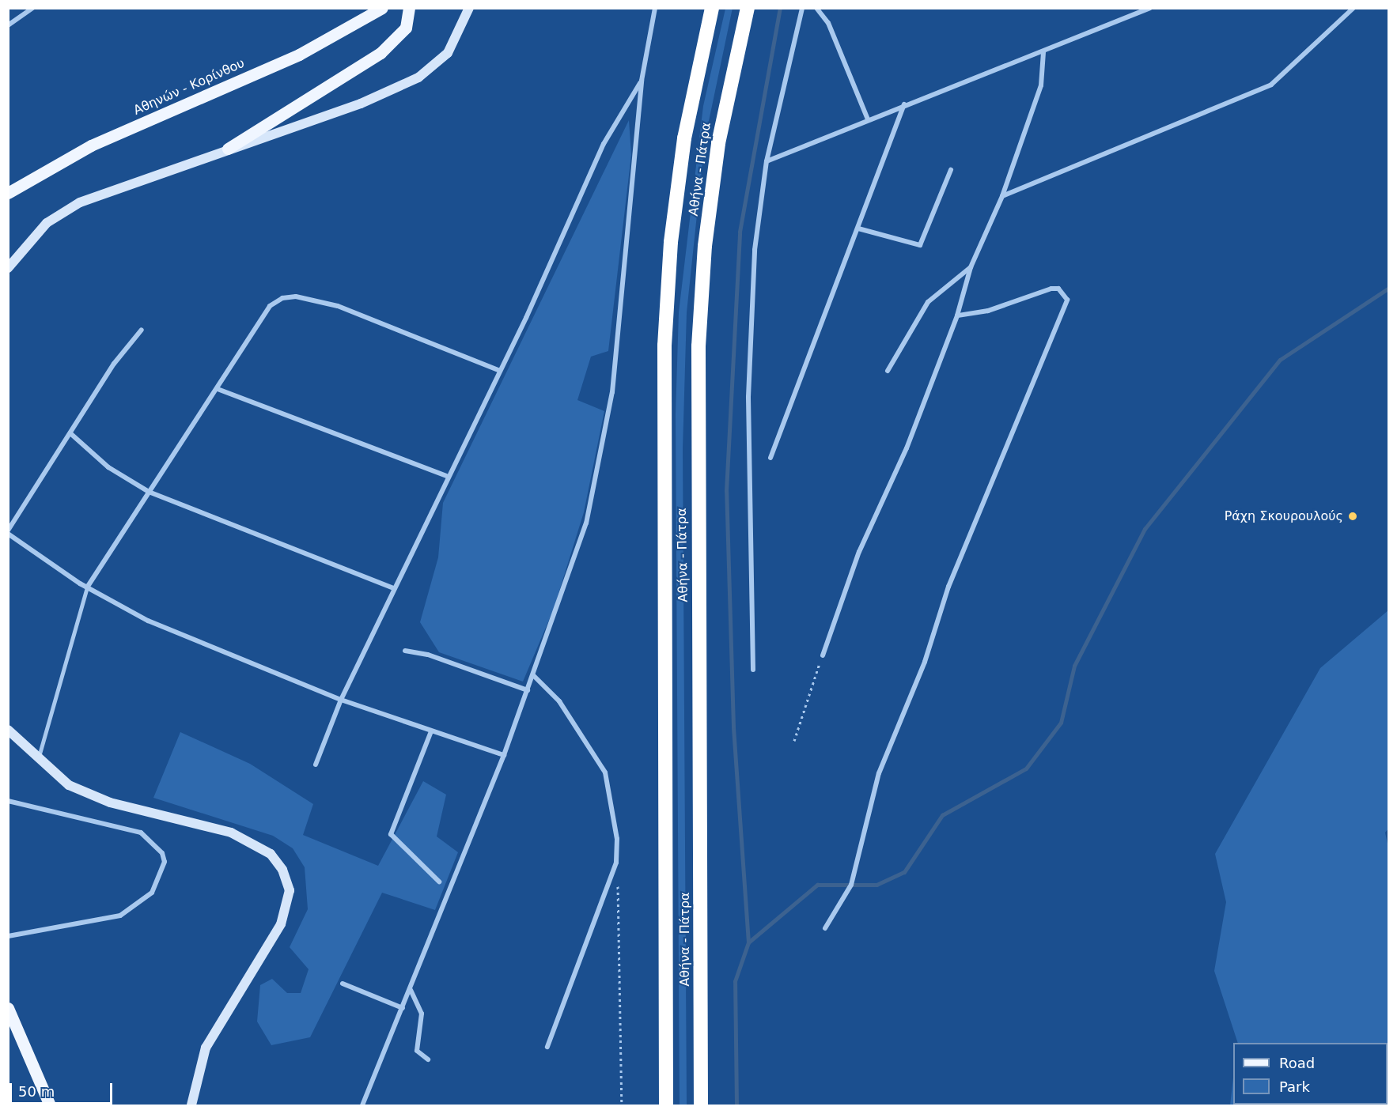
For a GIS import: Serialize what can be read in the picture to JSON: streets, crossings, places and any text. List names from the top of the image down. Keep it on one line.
{"streets":{"highway":["Αθήνα - Πάτρα"],"main road":["Αθηνών - Κορίνθου"]},"places":["Ράχη Σκουρουλούς"],"legend":["Road","Park"],"scale_bar":"50 m"}
